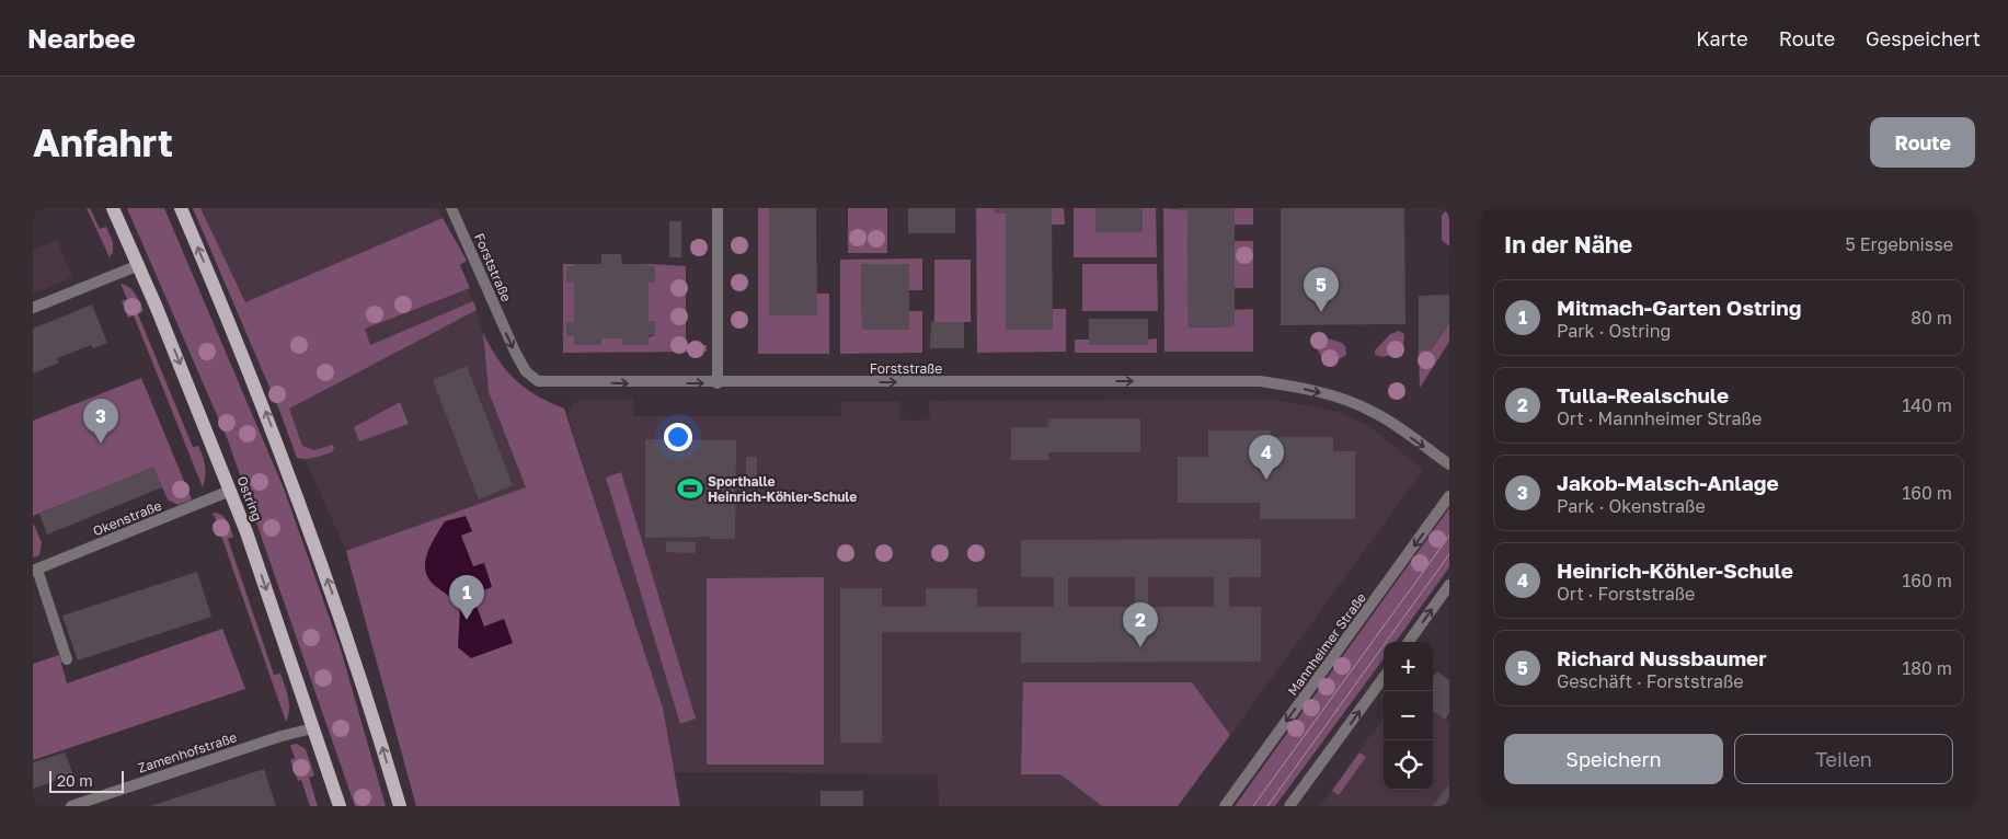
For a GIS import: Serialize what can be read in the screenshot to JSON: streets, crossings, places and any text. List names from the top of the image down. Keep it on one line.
{"streets":{"main road":["Ostring"],"street":["Forststraße","Okenstraße","Mannheimer Straße","Zamenhofstraße"]},"crossings":[["Ostring","Okenstraße"],["Ostring","Zamenhofstraße"]],"one_way":["Forststraße"],"places":{"sports":["Sporthalle Heinrich-Köhler-Schule"]},"scale_bar":"20 m","page":{"header":"Nearbee","nav":["Karte","Route","Gespeichert"],"buttons":["Route",["Speichern","Teilen"]],"title":"Anfahrt","heading":["In der Nähe","5 Ergebnisse"],"pins":["5","3","4","1","2"],"list":[{"mark":"1","name":"Mitmach-Garten Ostring","note":"Park · Ostring","value":"80 m"},{"mark":"2","name":"Tulla-Realschule","note":"Ort · Mannheimer Straße","value":"140 m"},{"mark":"3","name":"Jakob-Malsch-Anlage","note":"Park · Okenstraße","value":"160 m"},{"mark":"4","name":"Heinrich-Köhler-Schule","note":"Ort · Forststraße","value":"160 m"},{"mark":"5","name":"Richard Nussbaumer","note":"Geschäft · Forststraße","value":"180 m"}],"map_buttons":["+","−"],"scale":"20 m"}}
